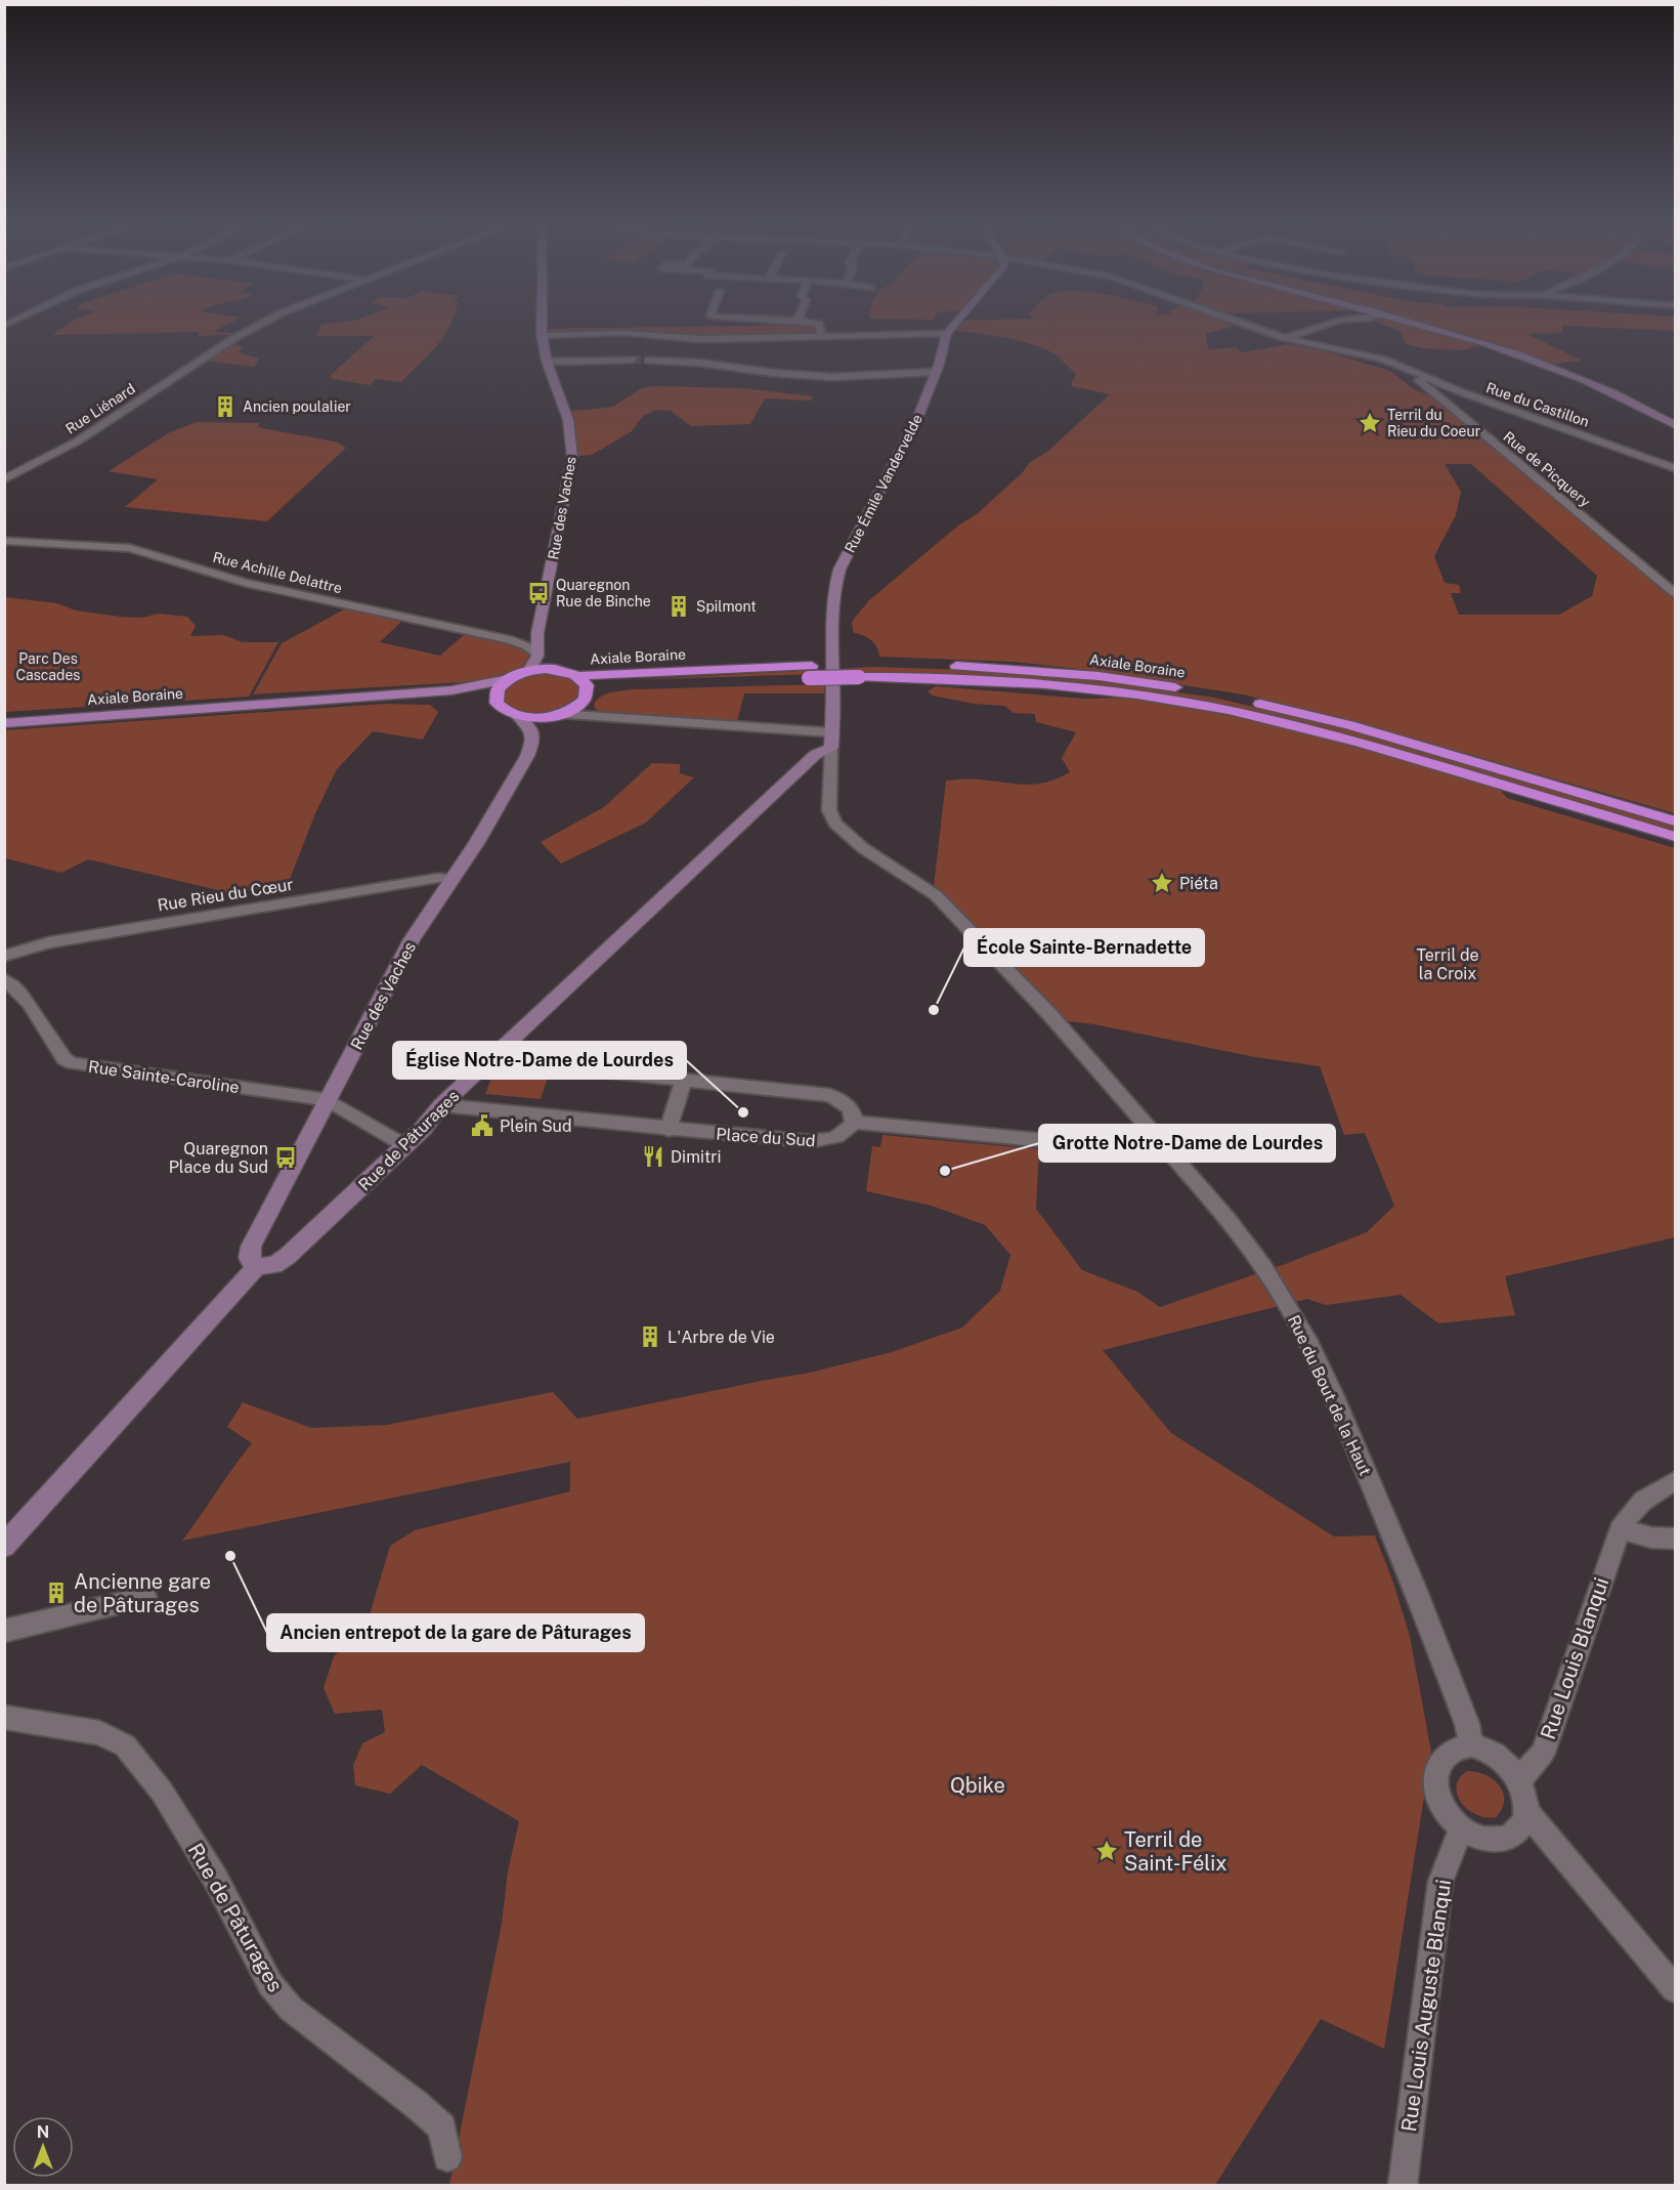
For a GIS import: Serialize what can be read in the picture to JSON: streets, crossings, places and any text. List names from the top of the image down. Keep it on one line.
{"streets":{"highway":["Axiale Boraine"],"street":["Rue du Castillon","Rue Liénard","Rue de Picquery","Rue Émile Vandervelde","Rue des Vaches","Rue Achille Delattre","Rue Rieu du Cœur","Rue Sainte-Caroline","Place du Sud","Rue de Pâturages","Rue du Bout de la Haut","Rue Louis Blanqui","Rue Louis Auguste Blanqui"]},"crossings":[["Rue du Castillon","Rue de Picquery"],["Rue Émile Vandervelde","Rue de Pâturages"],["Rue Émile Vandervelde","Rue du Bout de la Haut"],["Rue des Vaches","Rue Achille Delattre"],["Rue des Vaches","Axiale Boraine"],["Rue des Vaches","Rue Rieu du Cœur"],["Rue des Vaches","Rue Sainte-Caroline"],["Rue des Vaches","Rue de Pâturages"],["Place du Sud","Rue de Pâturages"],["Rue de Pâturages","Rue du Bout de la Haut"],["Rue du Bout de la Haut","Rue Louis Blanqui"],["Rue du Bout de la Haut","Rue Louis Auguste Blanqui"],["Rue Louis Blanqui","Rue Louis Auguste Blanqui"]],"parks":["Parc Des Cascades","Terril de la Croix","Qbike"],"places":{"building":["Ancien poulalier","Spilmont","L'Arbre de Vie","Ancienne gare de Pâturages"],"place":["Terril du Rieu du Coeur","Piéta","Terril de Saint-Félix"],"bus stop":["Quaregnon Rue de Binche","Quaregnon Place du Sud"],"other":["École Sainte-Bernadette","Église Notre-Dame de Lourdes","Grotte Notre-Dame de Lourdes","Ancien entrepot de la gare de Pâturages"],"public building":["Plein Sud"],"restaurant":["Dimitri"]},"north":"top"}
